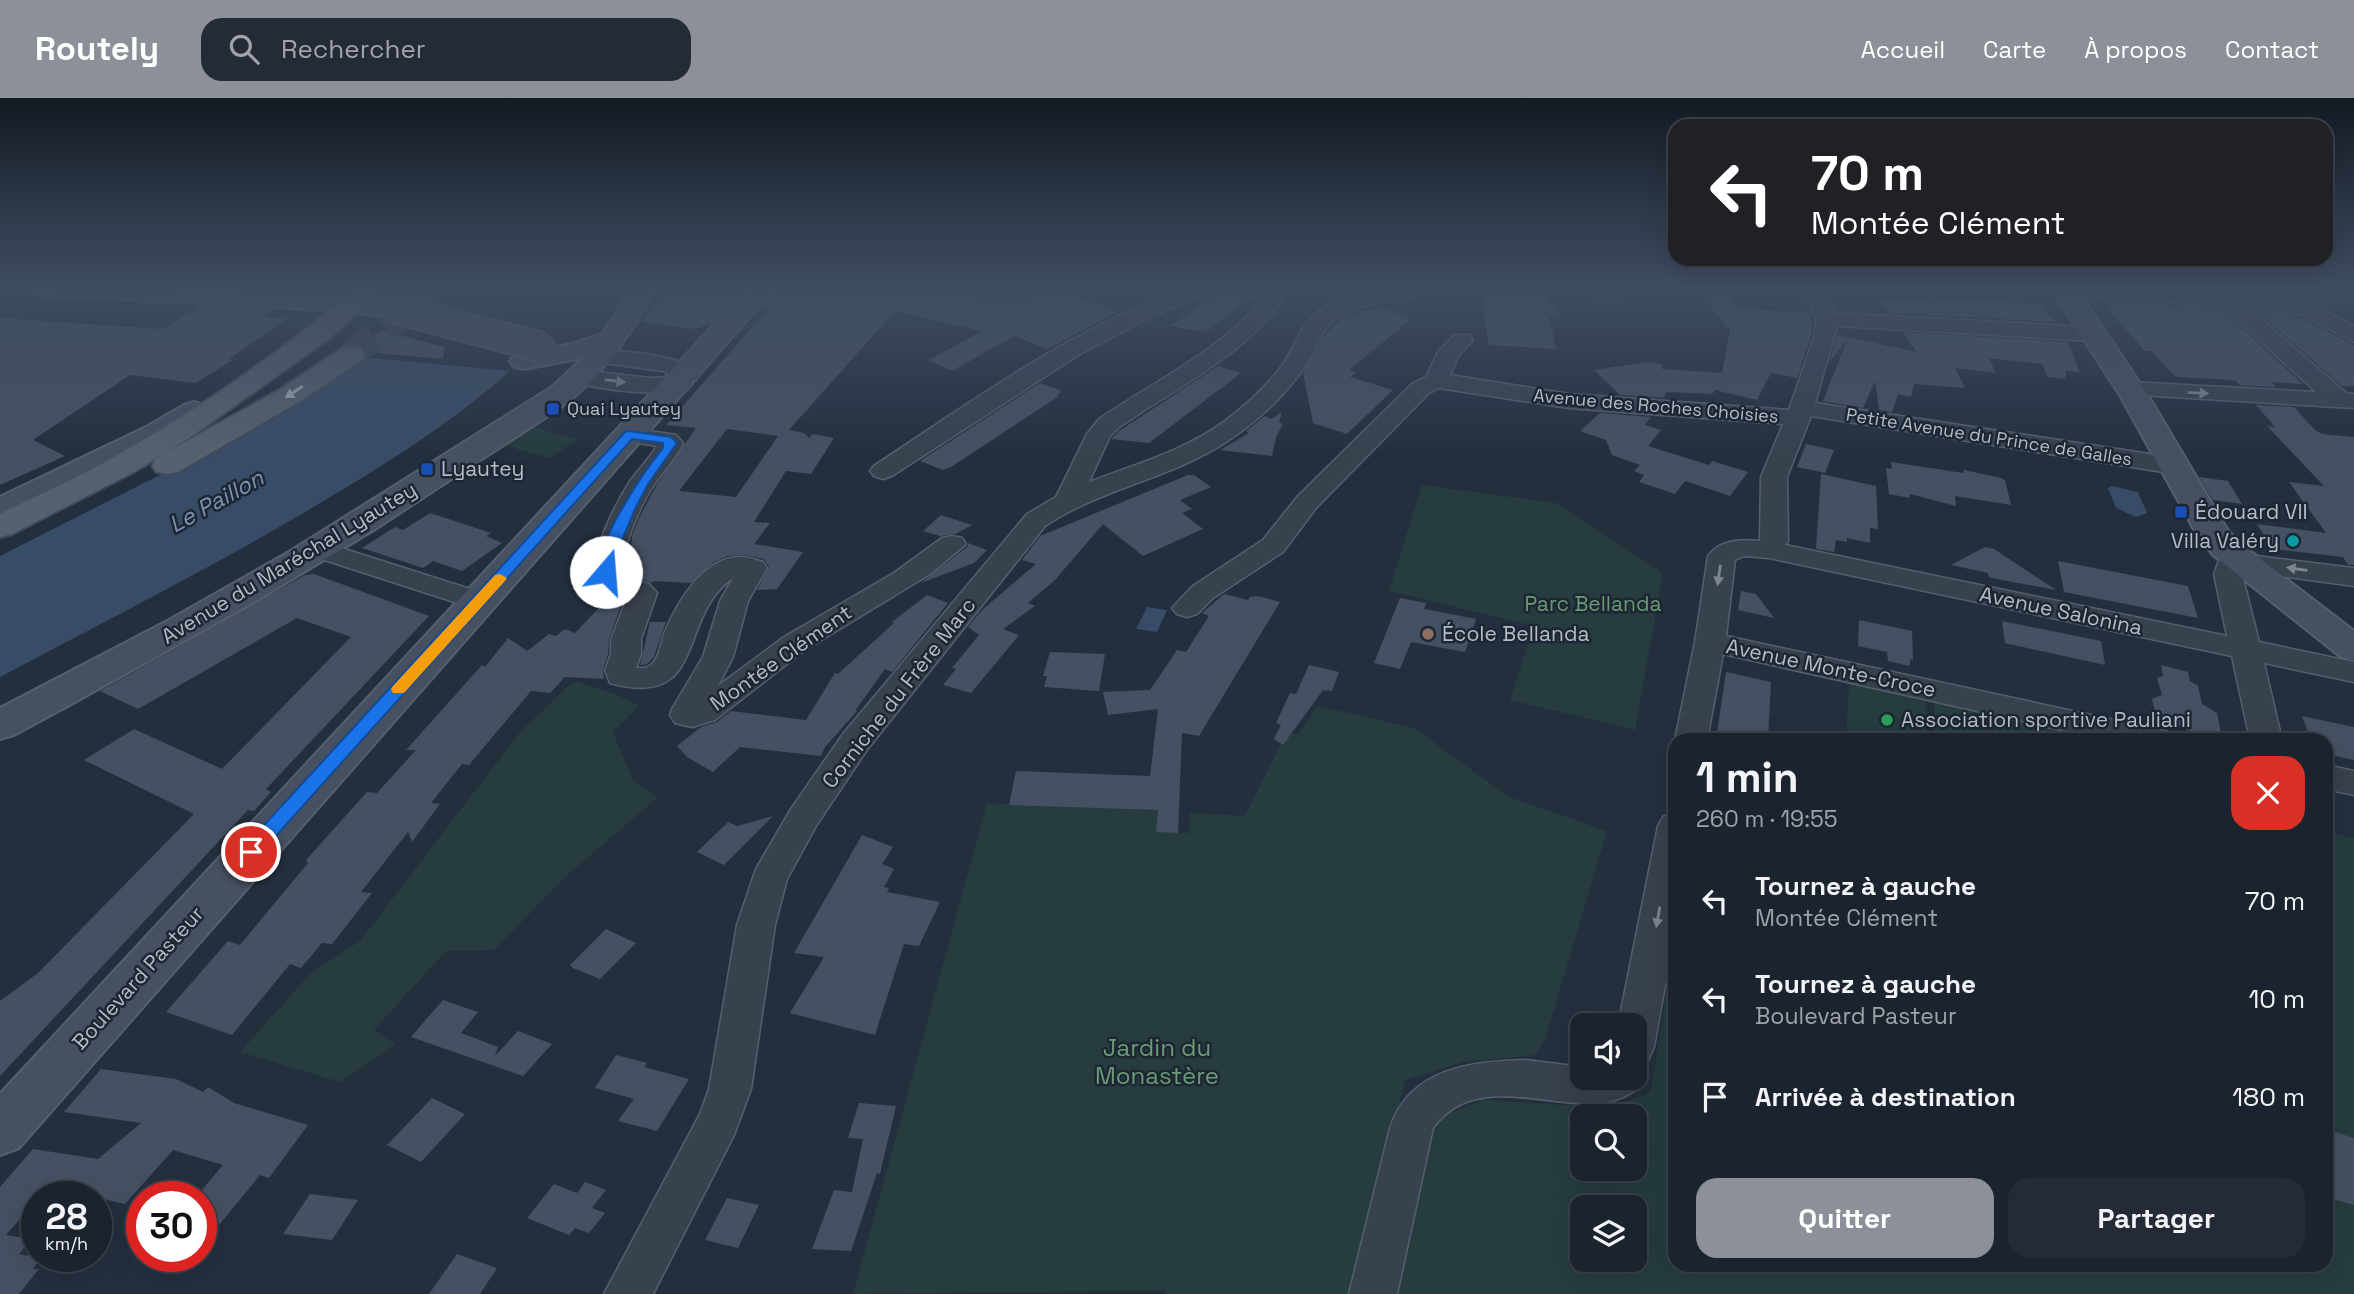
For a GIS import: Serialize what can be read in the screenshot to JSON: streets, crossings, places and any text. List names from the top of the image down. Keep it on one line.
{"streets":{"main road":["Avenue du Maréchal Lyautey","Boulevard Pasteur"],"street":["Avenue des Roches Choisies","Petite Avenue du Prince de Galles","Avenue Salonina","Montée Clément","Avenue Monte-Croce","Corniche du Frère Marc"]},"crossings":[["Avenue des Roches Choisies","Petite Avenue du Prince de Galles"],["Avenue Salonina","Avenue Monte-Croce"],["Montée Clément","Boulevard Pasteur"]],"water":["Le Paillon"],"parks":["Parc Bellanda","Jardin du Monastère"],"places":{"transit":["Quai Lyautey","Lyautey","Édouard VII"],"other":["Villa Valéry","École Bellanda","Association sportive Pauliani"]},"page":{"header":"Routely","search":"Rechercher","nav":["Accueil","Carte","À propos","Contact"],"turn":["70 m","Montée Clément"],"heading":["1 min","260 m · 19:55"],"list":[{"name":"Tournez à gauche","note":"Montée Clément","value":"70 m"},{"name":"Tournez à gauche","note":"Boulevard Pasteur","value":"10 m"},{"name":"Arrivée à destination","value":"180 m"}],"buttons":["Quitter","Partager"],"speed":"28 km/h","limit":"30"}}
